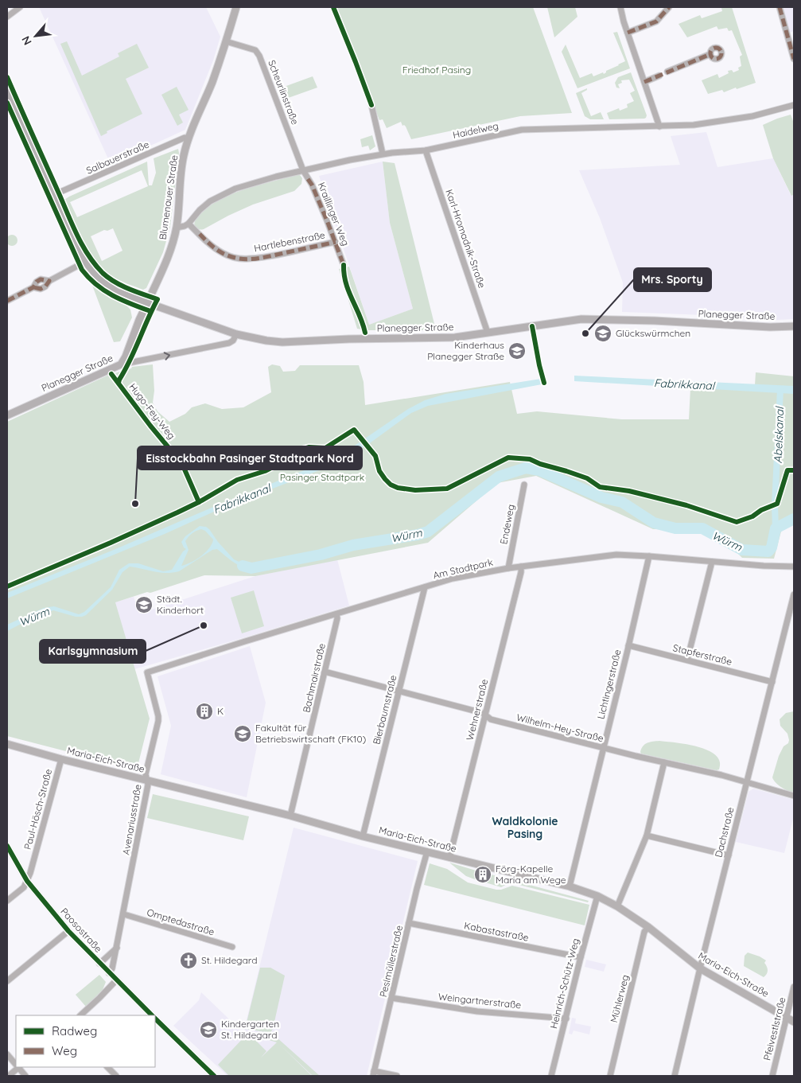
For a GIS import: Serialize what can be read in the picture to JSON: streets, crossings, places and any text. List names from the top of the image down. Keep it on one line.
{"streets":{"main road":["Blumenauer Straße","Planegger Straße"],"street":["Scheurlinstraße","Haidelweg","Salbauerstraße","Kraillinger Weg","Karl-Hromadnik-Straße","Hartlebenstraße","Endeweg","Am Stadtpark","Stapferstraße","Bachmairstraße","Lichtingerstraße","Bierbaumstraße","Wehnerstraße","Wilhelm-Hey-Straße","Maria-Eich-Straße","Paul-Hösch-Straße","Avenariusstraße","Dachstraße","Omptedastraße","Paosostraße","Kabastastraße","Peslmüllerstraße","Heinrich-Schütz-Weg","Mühlerweg","Weingartnerstraße","Pfeivestlstraße"],"cycle path":["Hugo-Fey-Weg"]},"crossings":[["Scheurlinstraße","Haidelweg"],["Scheurlinstraße","Blumenauer Straße"],["Scheurlinstraße","Kraillinger Weg"],["Haidelweg","Blumenauer Straße"],["Haidelweg","Kraillinger Weg"],["Haidelweg","Karl-Hromadnik-Straße"],["Haidelweg","Hartlebenstraße"],["Salbauerstraße","Blumenauer Straße"],["Blumenauer Straße","Planegger Straße"],["Kraillinger Weg","Hartlebenstraße"],["Karl-Hromadnik-Straße","Planegger Straße"],["Endeweg","Am Stadtpark"],["Am Stadtpark","Bachmairstraße"],["Am Stadtpark","Lichtingerstraße"],["Am Stadtpark","Bierbaumstraße"],["Am Stadtpark","Wehnerstraße"],["Am Stadtpark","Avenariusstraße"],["Stapferstraße","Lichtingerstraße"],["Stapferstraße","Dachstraße"],["Bachmairstraße","Wilhelm-Hey-Straße"],["Bachmairstraße","Maria-Eich-Straße"],["Lichtingerstraße","Wilhelm-Hey-Straße"],["Lichtingerstraße","Maria-Eich-Straße"],["Bierbaumstraße","Wilhelm-Hey-Straße"],["Bierbaumstraße","Maria-Eich-Straße"],["Wehnerstraße","Wilhelm-Hey-Straße"],["Wehnerstraße","Maria-Eich-Straße"],["Wilhelm-Hey-Straße","Dachstraße"],["Maria-Eich-Straße","Paul-Hösch-Straße"],["Maria-Eich-Straße","Avenariusstraße"],["Maria-Eich-Straße","Dachstraße"],["Maria-Eich-Straße","Peslmüllerstraße"],["Maria-Eich-Straße","Heinrich-Schütz-Weg"],["Maria-Eich-Straße","Mühlerweg"],["Maria-Eich-Straße","Pfeivestlstraße"],["Paul-Hösch-Straße","Paosostraße"],["Avenariusstraße","Omptedastraße"],["Avenariusstraße","Paosostraße"],["Kabastastraße","Peslmüllerstraße"],["Kabastastraße","Heinrich-Schütz-Weg"],["Peslmüllerstraße","Weingartnerstraße"],["Heinrich-Schütz-Weg","Weingartnerstraße"]],"districts":["Waldkolonie Pasing"],"water":["Fabrikkanal","Abelskanal","Würm"],"parks":["Friedhof Pasing","Pasinger Stadtpark"],"places":{"other":["Mrs. Sporty","Eisstockbahn Pasinger Stadtpark Nord","Karlsgymnasium"],"school or university":["Glückswürmchen","Kinderhaus Planegger Straße","Städt. Kinderhort","Fakultät für Betriebswirtschaft (FK10)","Kindergarten St. Hildegard"],"building":["K","Förg-Kapelle Maria am Wege"],"church":["St. Hildegard"]},"legend":["Radweg","Weg"],"north":"bottom left"}
